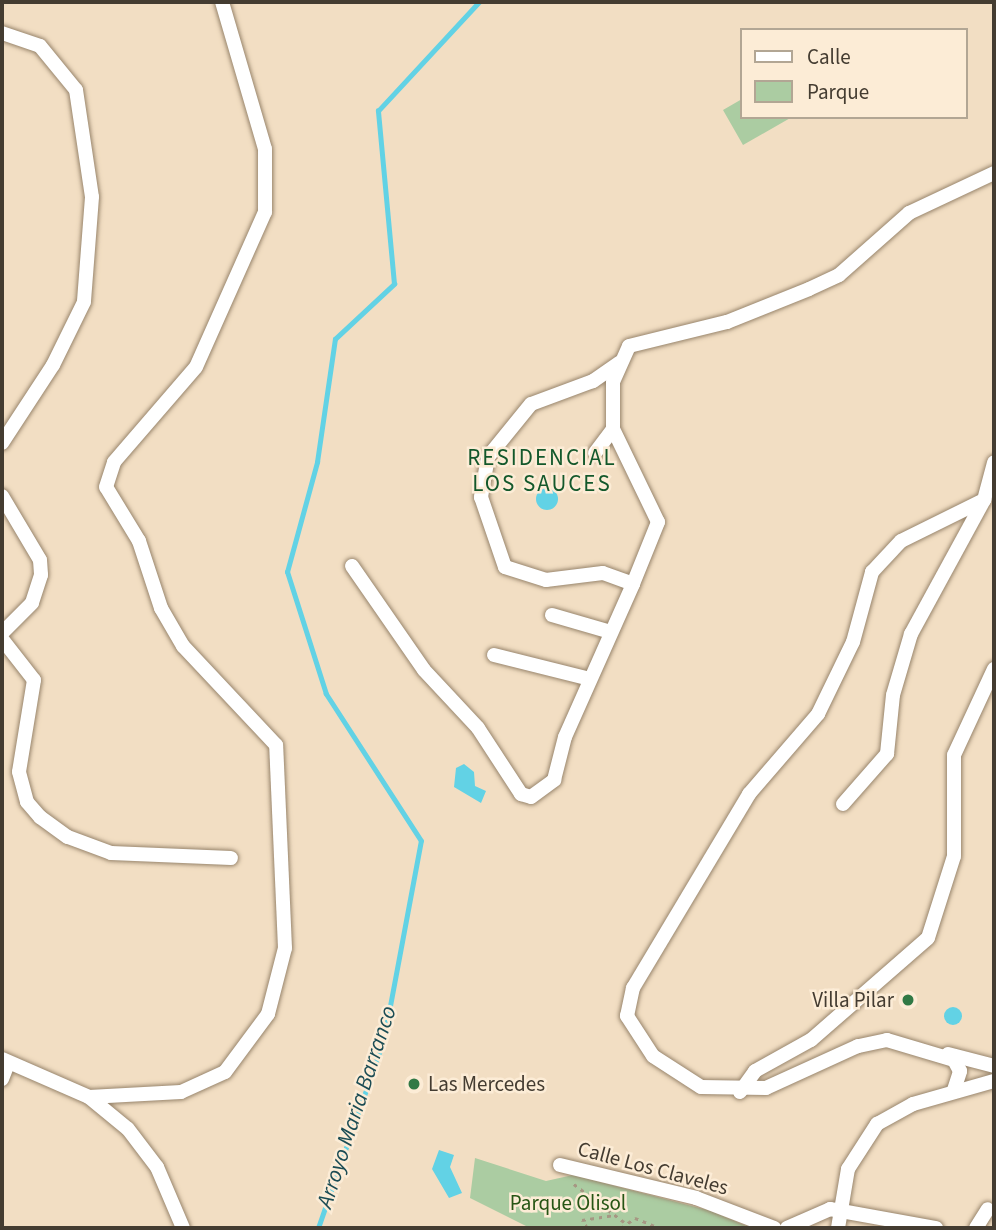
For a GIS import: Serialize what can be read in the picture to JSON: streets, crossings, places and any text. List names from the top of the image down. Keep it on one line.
{"streets":{"street":["Calle Los Claveles"]},"districts":["RESIDENCIAL LOS SAUCES"],"water":["Arroyo Maria Barranco"],"parks":["Parque Olisol"],"places":["Villa Pilar","Las Mercedes"],"legend":["Calle","Parque"]}
